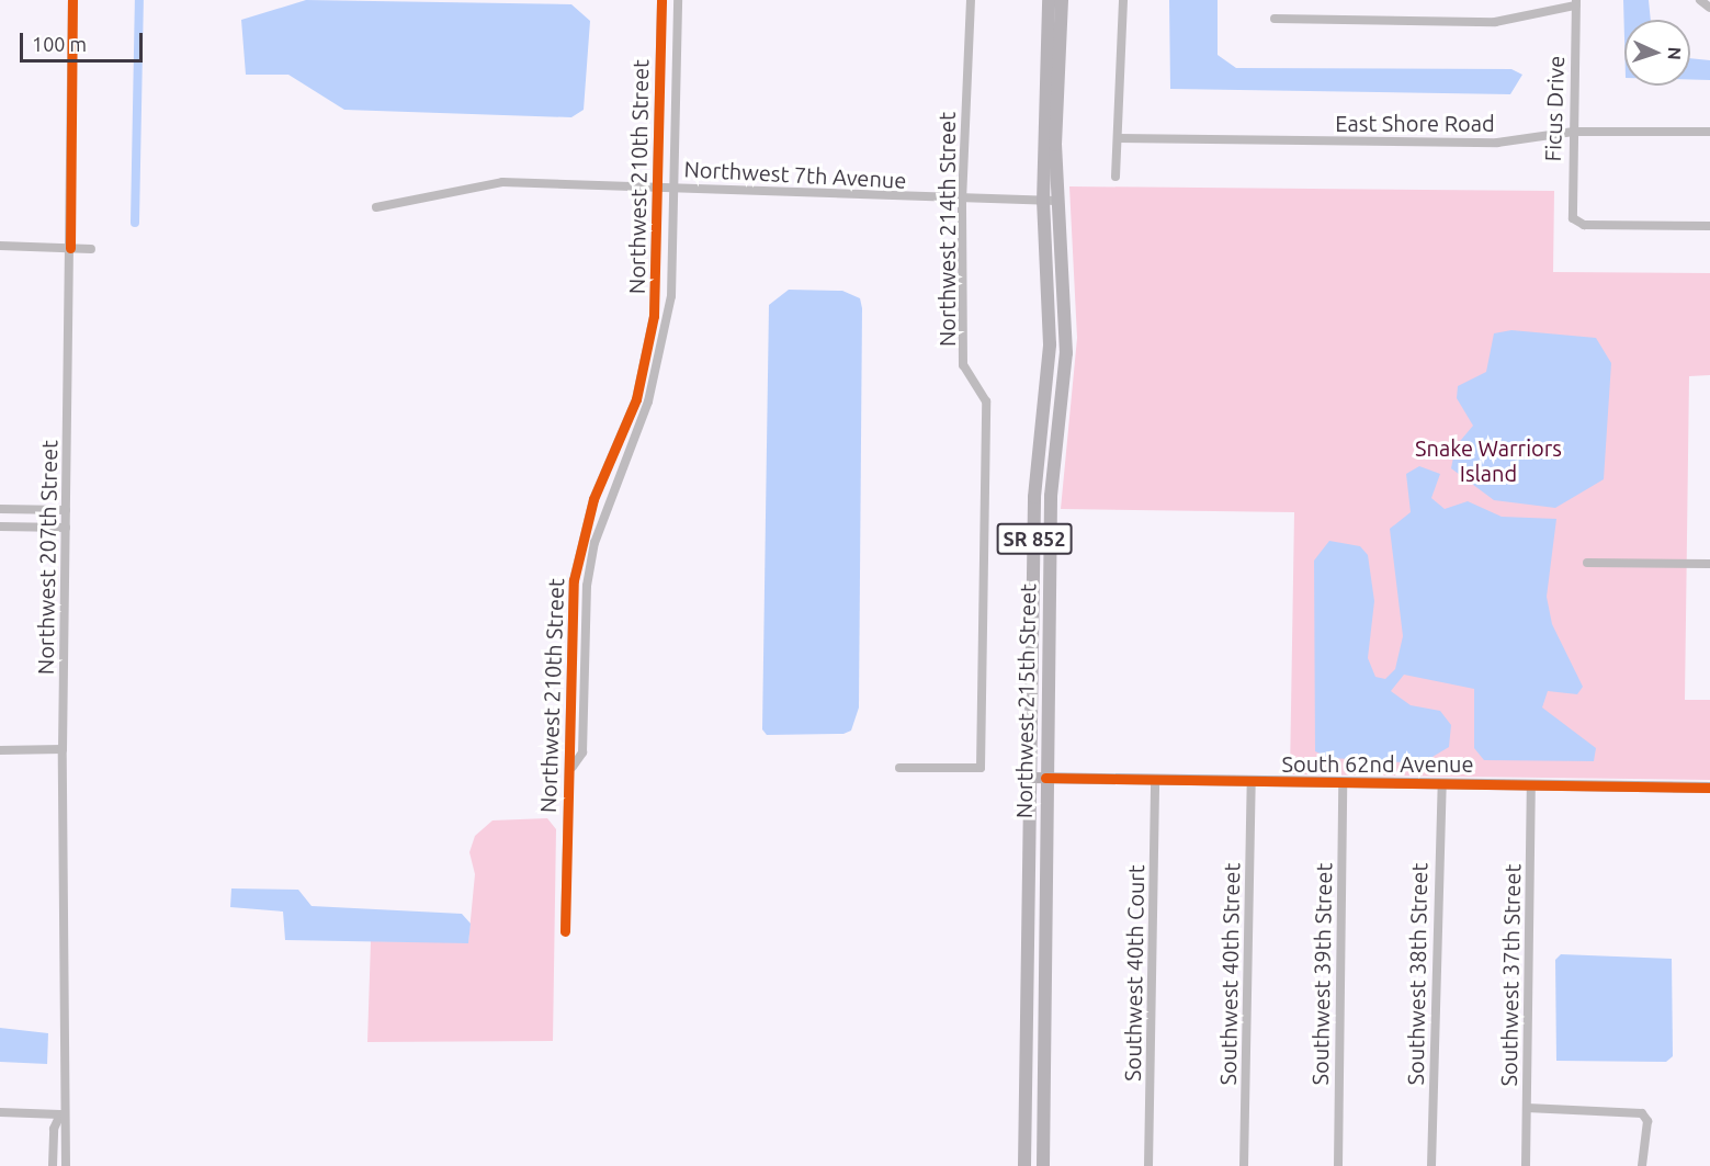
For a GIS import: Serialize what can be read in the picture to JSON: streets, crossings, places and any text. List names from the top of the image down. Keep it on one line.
{"streets":{"main road":["SR 852","Northwest 215th Street"],"street":["Ficus Drive","East Shore Road","Northwest 7th Avenue","Northwest 210th Street","Northwest 214th Street","Northwest 207th Street","South 62nd Avenue","Southwest 40th Court","Southwest 40th Street","Southwest 39th Street","Southwest 38th Street","Southwest 37th Street"]},"crossings":[["Ficus Drive","East Shore Road"],["Northwest 7th Avenue","Northwest 210th Street"],["Northwest 7th Avenue","Northwest 214th Street"],["Northwest 7th Avenue","Northwest 215th Street"],["Northwest 215th Street","South 62nd Avenue"],["South 62nd Avenue","Southwest 40th Court"],["South 62nd Avenue","Southwest 40th Street"],["South 62nd Avenue","Southwest 39th Street"],["South 62nd Avenue","Southwest 38th Street"],["South 62nd Avenue","Southwest 37th Street"]],"parks":["Snake Warriors Island"],"scale_bar":"100 m","north":"right"}
